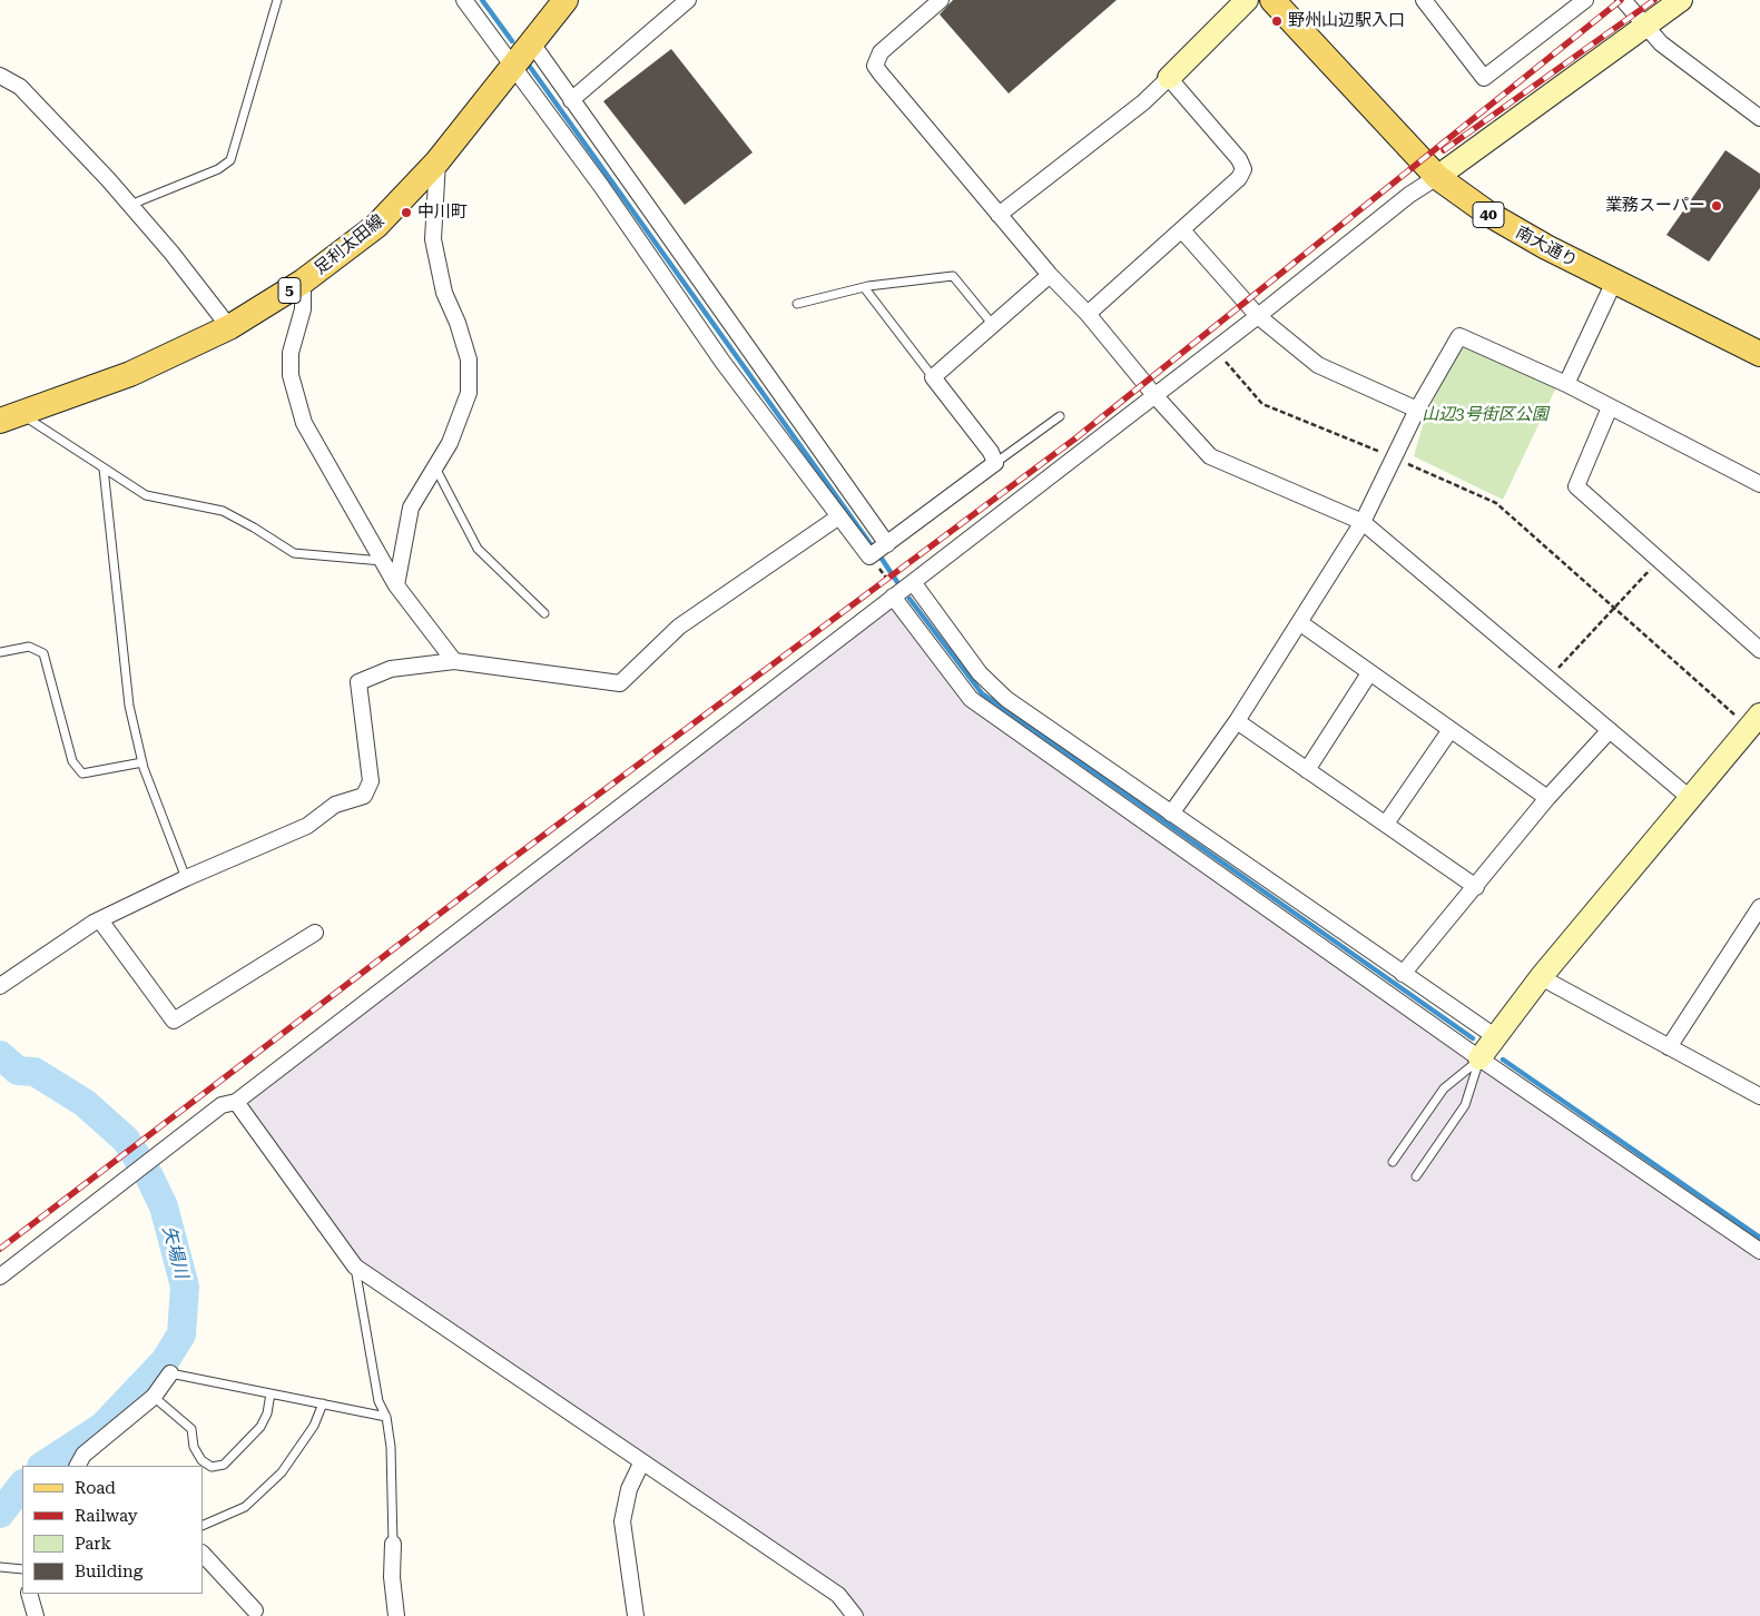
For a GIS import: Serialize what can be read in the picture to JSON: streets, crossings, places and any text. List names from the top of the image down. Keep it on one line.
{"streets":{"main road":["40","足利太田線","南大通り","5"]},"water":["矢場川"],"parks":["山辺3号街区公園"],"places":["野州山辺駅入口","業務スーパー","中川町"],"legend":["Road","Railway","Park","Building"]}
